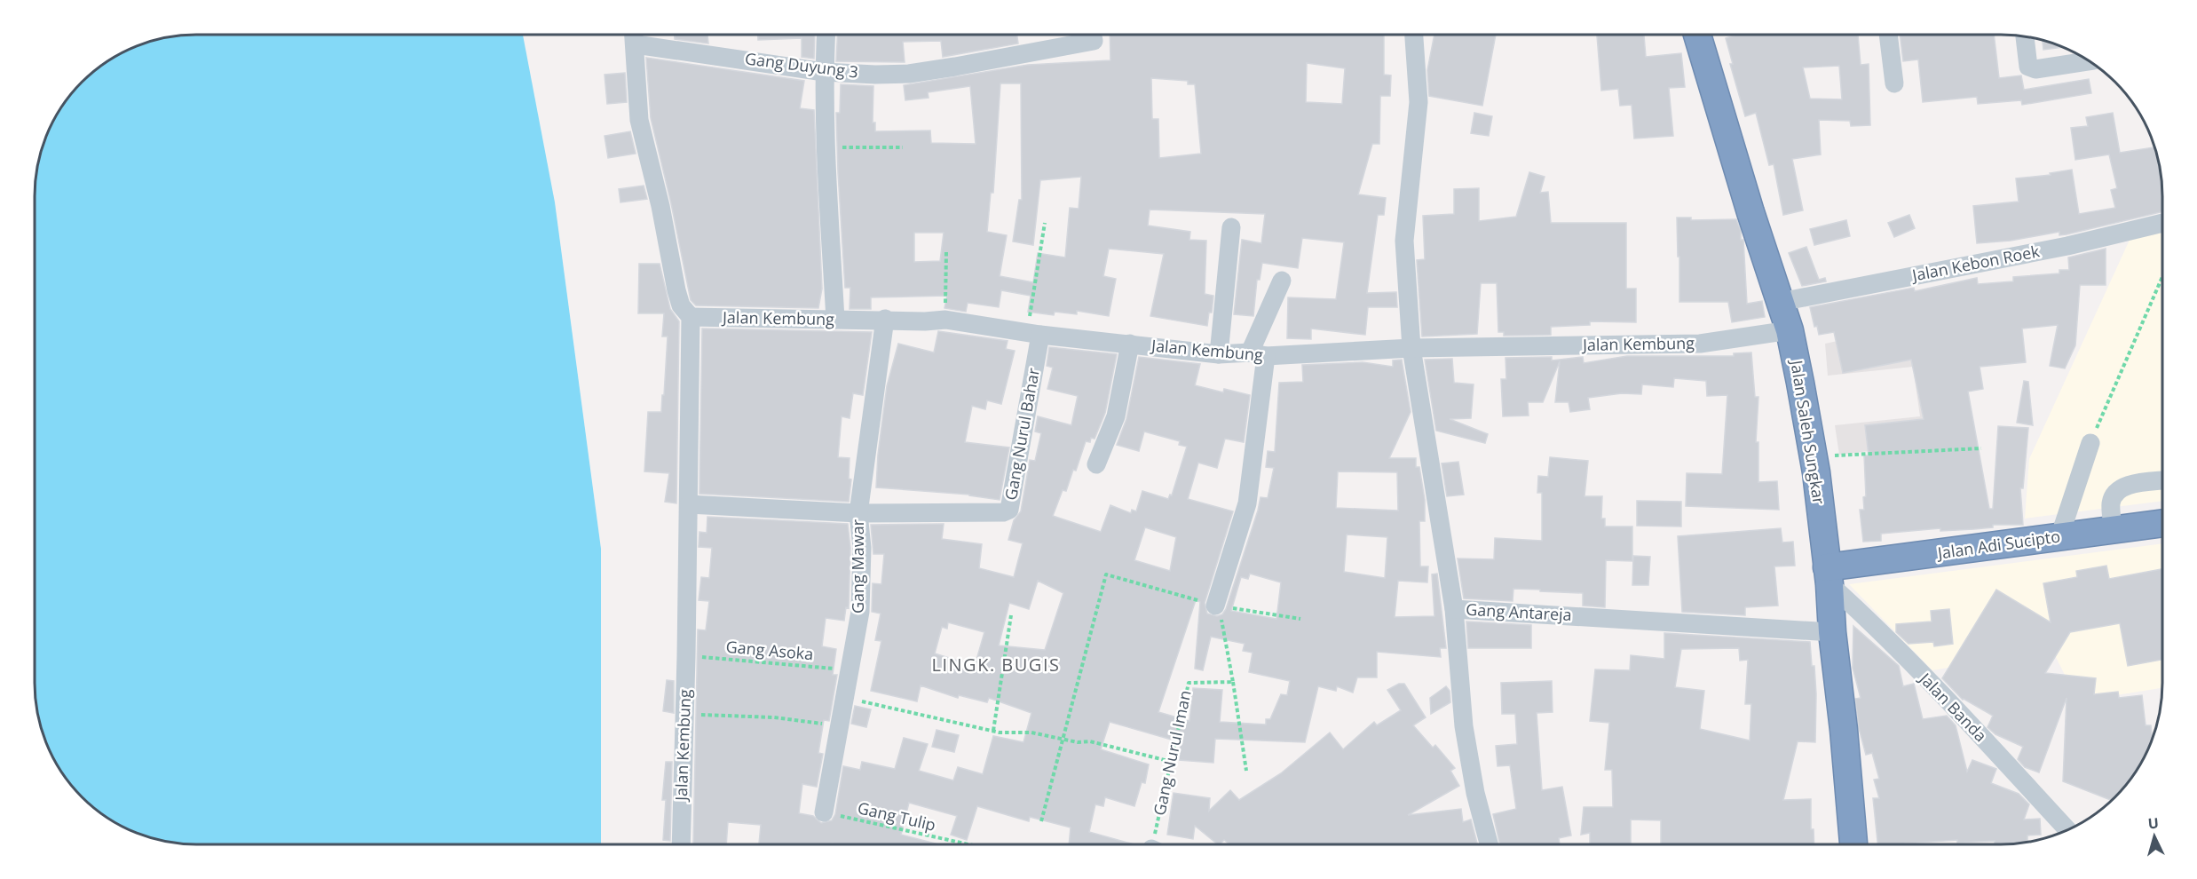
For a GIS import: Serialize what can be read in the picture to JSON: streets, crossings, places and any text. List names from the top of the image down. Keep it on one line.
{"streets":{"highway":["Jalan Saleh Sungkar","Jalan Adi Sucipto"],"street":["Gang Duyung 3","Jalan Kebon Roek","Jalan Kembung","Gang Nurul Bahar","Gang Mawar","Gang Antareja","Jalan Banda"],"path":["Gang Asoka","Gang Nurul Iman","Gang Tulip"]},"crossings":[["Jalan Kebon Roek","Jalan Saleh Sungkar"],["Jalan Kembung","Jalan Saleh Sungkar"],["Jalan Kembung","Gang Nurul Bahar"],["Jalan Kembung","Gang Mawar"],["Jalan Kembung","Gang Asoka"],["Jalan Saleh Sungkar","Jalan Adi Sucipto"],["Jalan Saleh Sungkar","Gang Antareja"],["Jalan Saleh Sungkar","Jalan Banda"],["Gang Nurul Bahar","Gang Mawar"],["Jalan Adi Sucipto","Jalan Banda"],["Gang Mawar","Gang Asoka"],["Gang Mawar","Gang Tulip"]],"districts":["LINGK. BUGIS"],"north":"top"}
